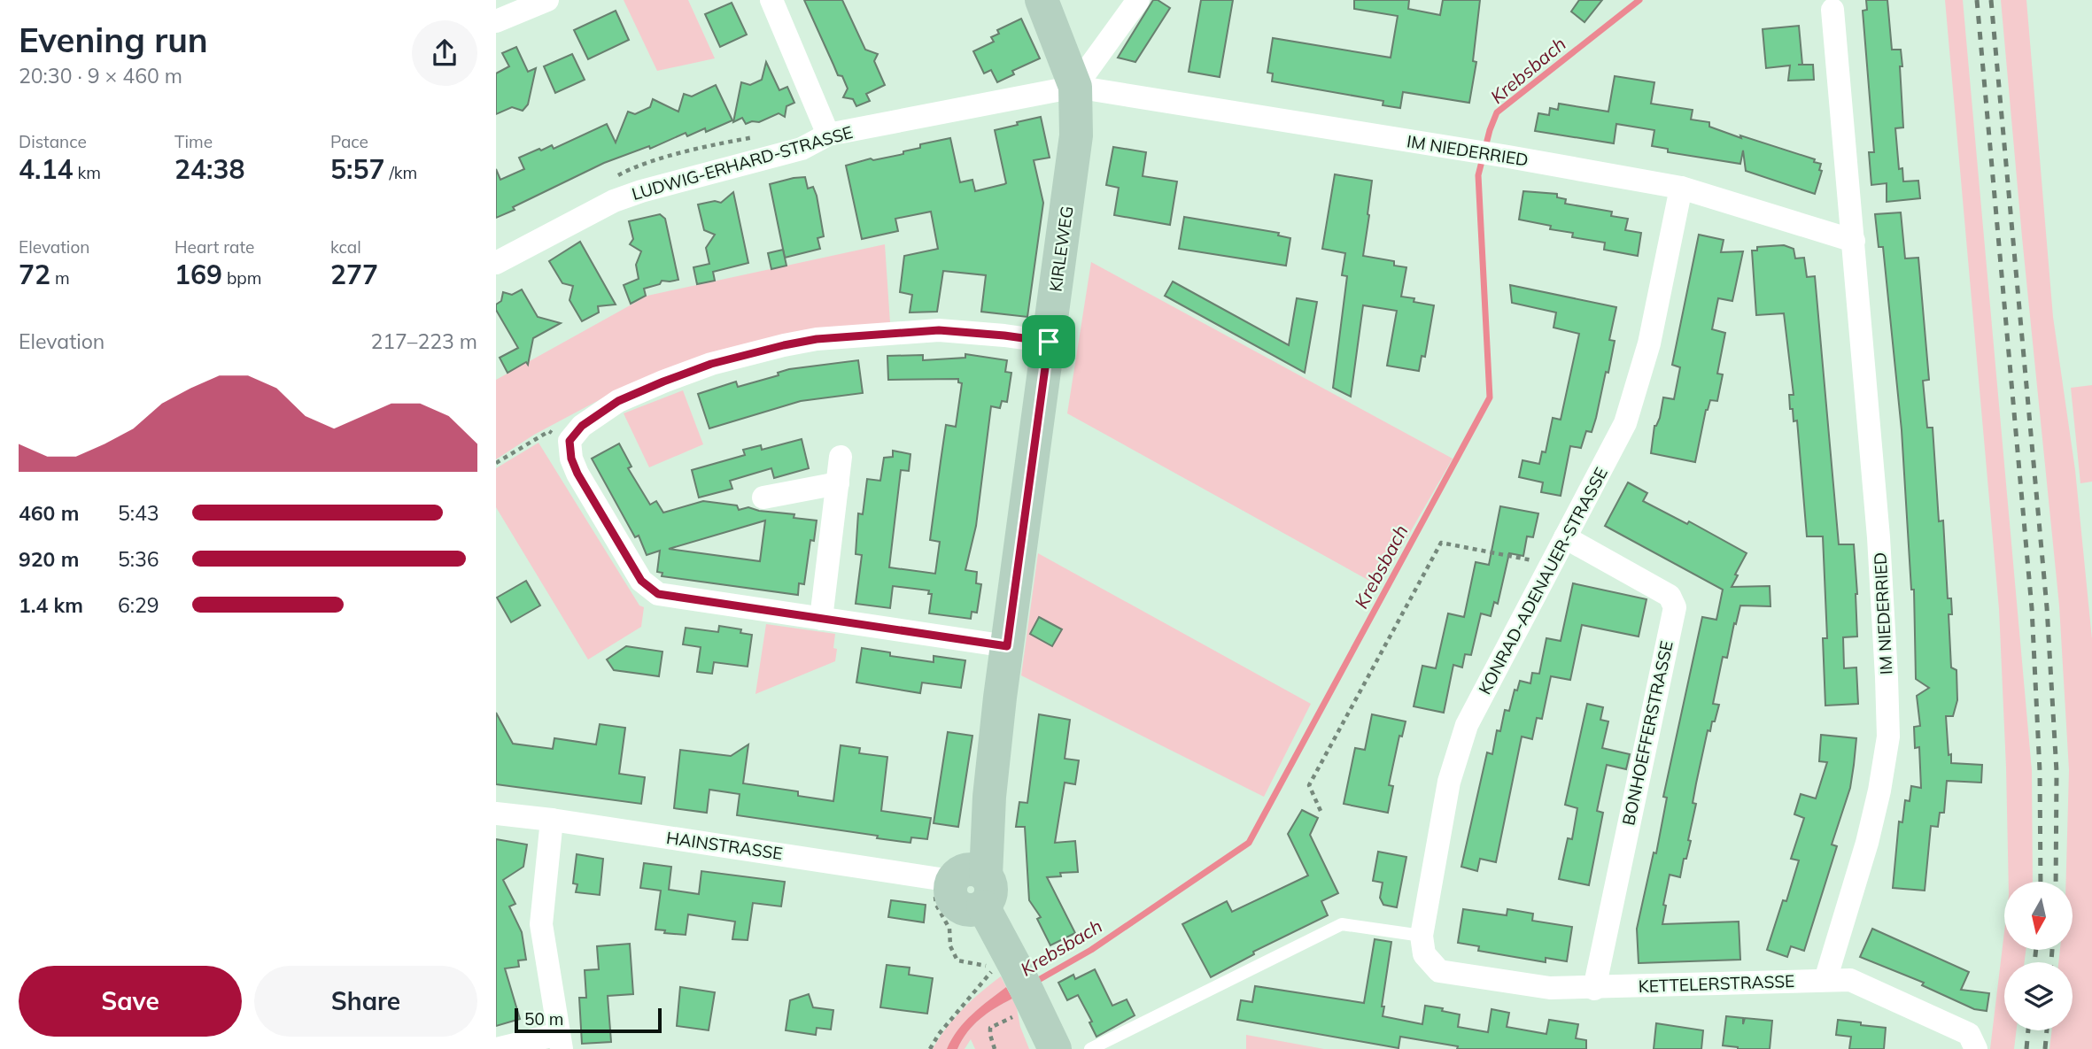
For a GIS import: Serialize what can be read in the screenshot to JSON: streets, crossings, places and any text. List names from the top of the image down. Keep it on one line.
{"streets":{"street":["IM NIEDERRIED","LUDWIG-ERHARD-STRASSE","KIRLEWEG","KONRAD-ADENAUER-STRASSE","BONHOEFFERSTRASSE","HAINSTRASSE","KETTELERSTRASSE"]},"crossings":[["IM NIEDERRIED","LUDWIG-ERHARD-STRASSE"],["IM NIEDERRIED","KIRLEWEG"],["IM NIEDERRIED","KONRAD-ADENAUER-STRASSE"],["IM NIEDERRIED","KETTELERSTRASSE"],["LUDWIG-ERHARD-STRASSE","KIRLEWEG"],["KIRLEWEG","HAINSTRASSE"],["KONRAD-ADENAUER-STRASSE","BONHOEFFERSTRASSE"],["KONRAD-ADENAUER-STRASSE","KETTELERSTRASSE"],["BONHOEFFERSTRASSE","KETTELERSTRASSE"]],"water":["Krebsbach"],"scale_bar":"50 m","north":"bottom","page":{"heading":["Evening run","20:30 · 9 × 460 m"],"stats":[["Distance","4.14 km"],["Time","24:38"],["Pace","5:57 /km"],["Elevation","72 m"],["Heart rate","169 bpm"],["kcal","277"]],"chart":["Elevation","217–223 m"],"list":[{"name":"460 m","note":"5:43"},{"name":"920 m","note":"5:36"},{"name":"1.4 km","note":"6:29"}],"buttons":["Save","Share"],"scale":"50 m"}}
